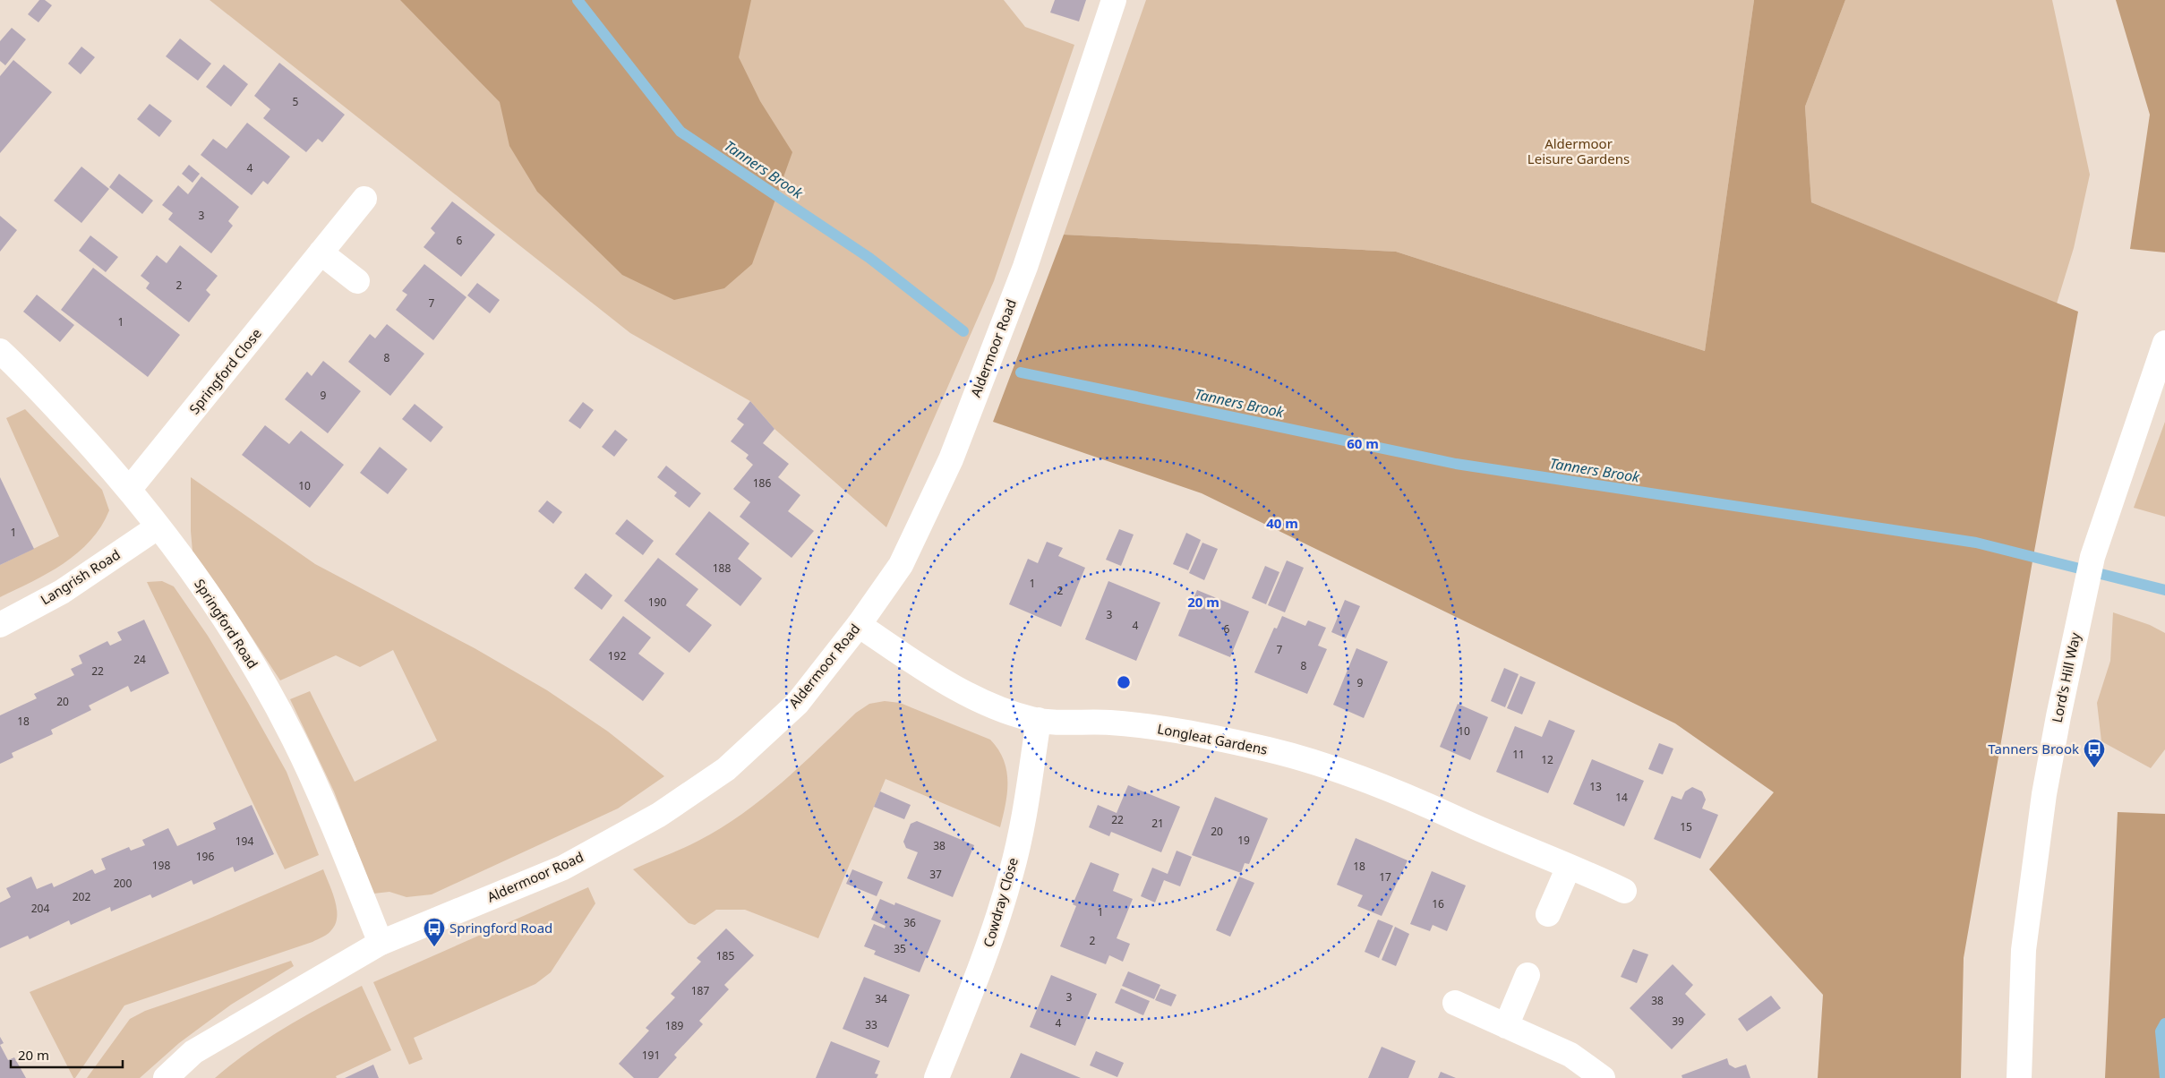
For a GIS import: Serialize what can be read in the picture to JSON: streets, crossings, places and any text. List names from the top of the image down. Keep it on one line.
{"streets":{"street":["Aldermoor Road","Springford Close","Langrish Road","Springford Road","Lord's Hill Way","Longleat Gardens","Cowdray Close"]},"crossings":[["Aldermoor Road","Springford Road"],["Aldermoor Road","Longleat Gardens"],["Springford Close","Springford Road"],["Langrish Road","Springford Road"],["Longleat Gardens","Cowdray Close"]],"water":["Tanners Brook"],"parks":["Aldermoor Leisure Gardens"],"places":{"bus stop":["Tanners Brook","Springford Road"]},"house_numbers":["5","4","3","6","2","7","1","8","9","186","10","1","188","1","2","190","3","4","6","7","192","24","8","22","9","20","18","10","11","12","13","14","22","21","15","20","19","194","38","196","198","18","37","17","200","202","16","204","1","36","2","35","185","187","3","34","38","39","4","33","189","191"],"scale_bar":"20 m","rings":["60 m","40 m","20 m"]}
